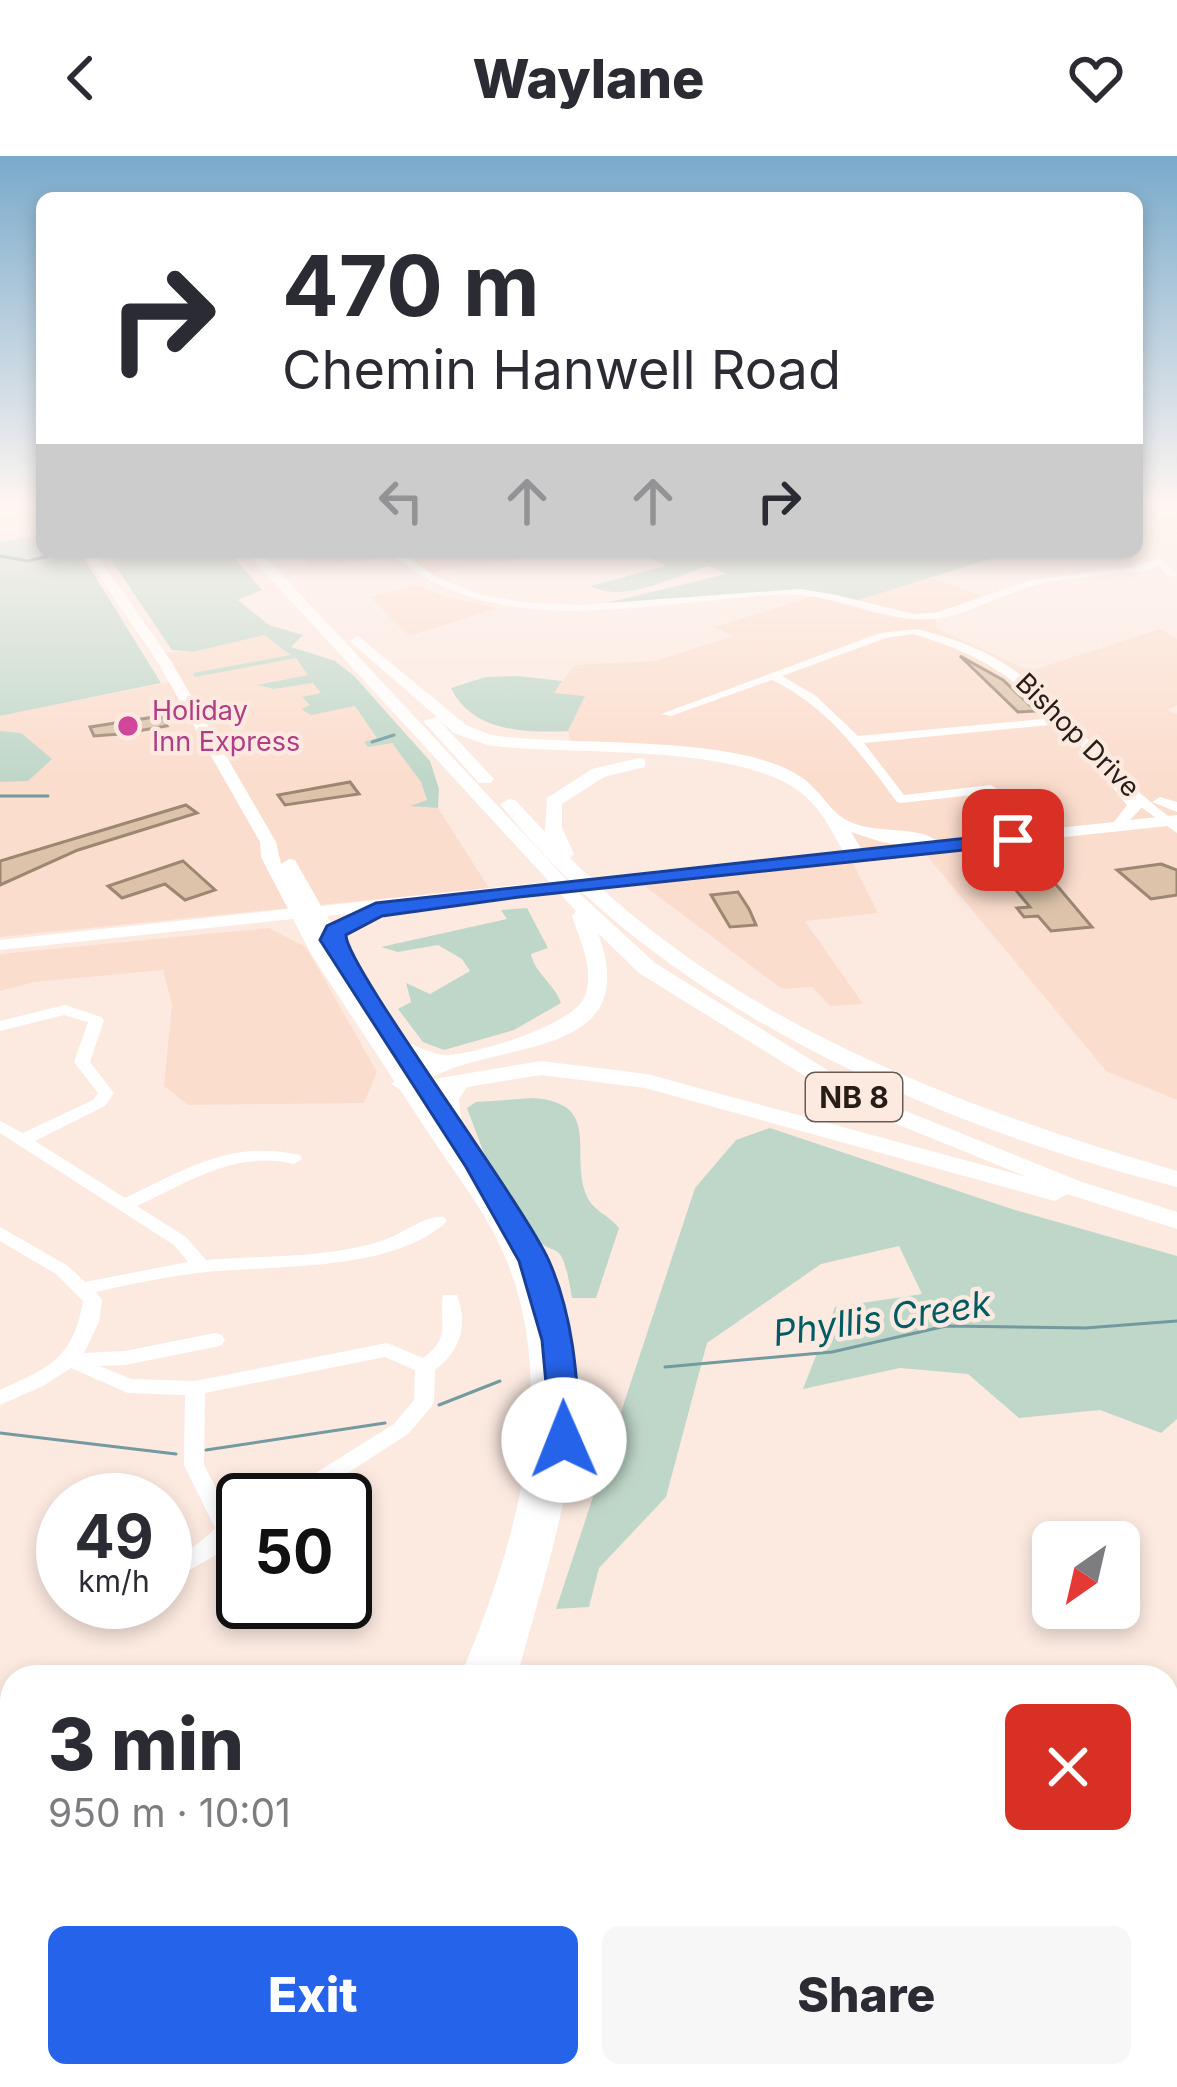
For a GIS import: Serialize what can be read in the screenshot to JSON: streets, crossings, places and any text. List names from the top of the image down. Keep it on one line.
{"streets":{"highway":["NB 8"],"street":["Bishop Drive"]},"water":["Phyllis Creek"],"places":["Holiday Inn Express"],"north":"bottom left","page":{"header":"Waylane","turn":["470 m","Chemin Hanwell Road"],"speed":"49 km/h","limit":"50","heading":["3 min","950 m · 10:01"],"buttons":["Exit","Share"]}}
